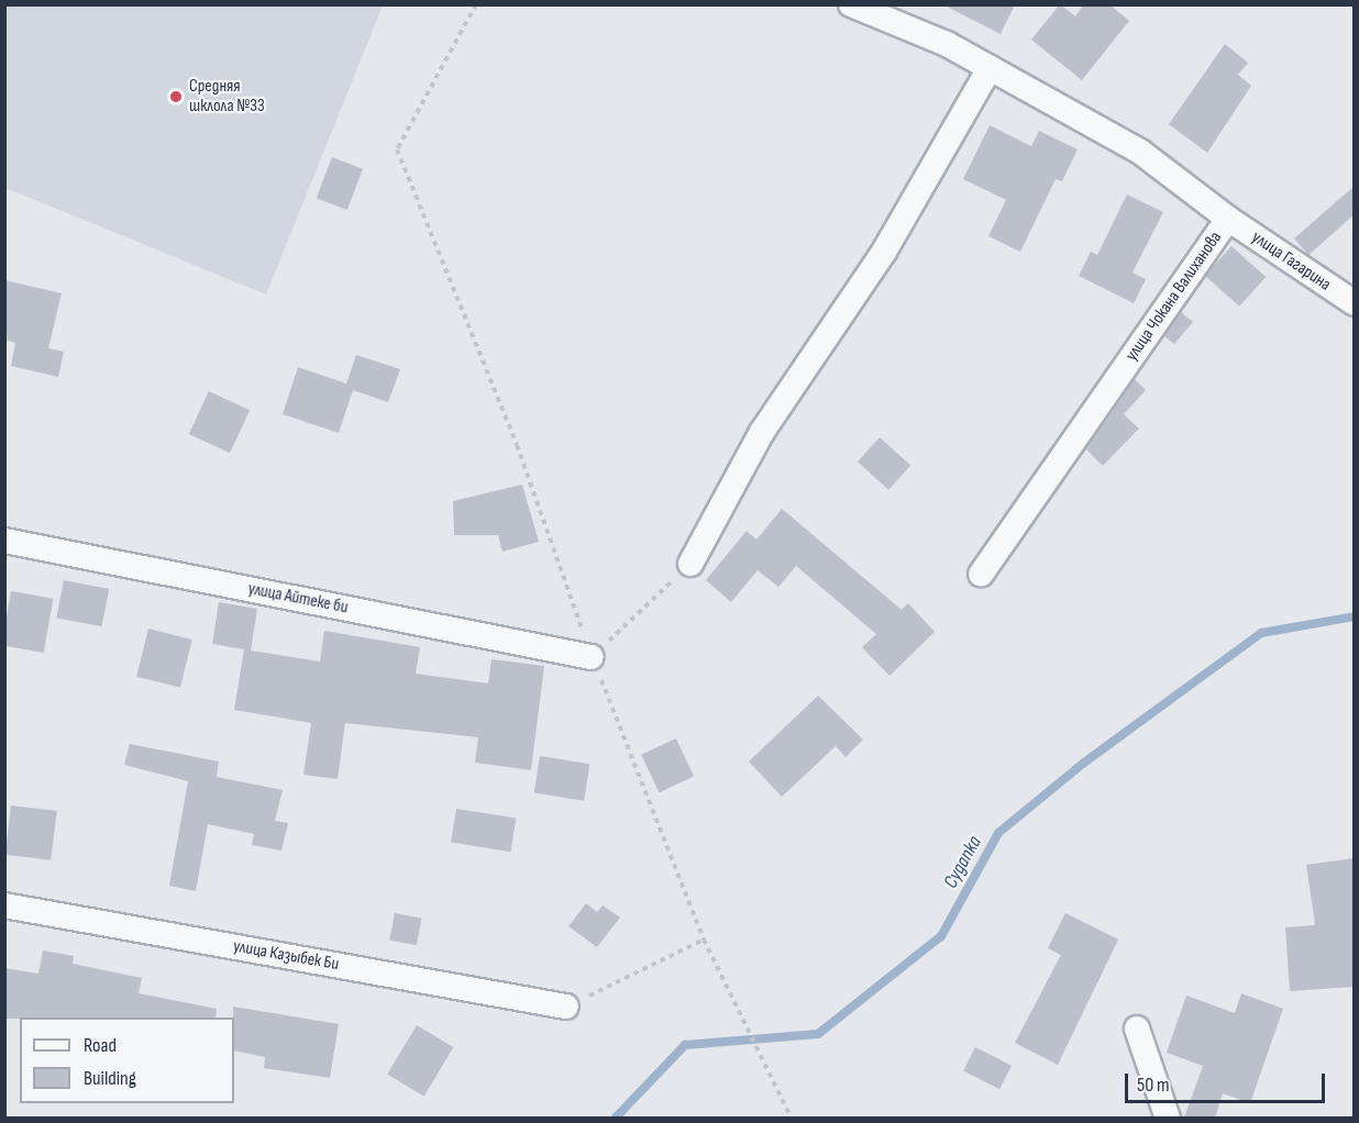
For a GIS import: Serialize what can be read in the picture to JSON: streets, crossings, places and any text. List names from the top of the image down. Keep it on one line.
{"streets":{"street":["улица Гагарина","улица Чокана Валиханова","улица Айтеке би","улица Казыбек Би"]},"crossings":[["улица Гагарина","улица Чокана Валиханова"]],"water":["Cyganka"],"places":["Средняя шклола №33"],"legend":["Road","Building"],"scale_bar":"50 m"}
